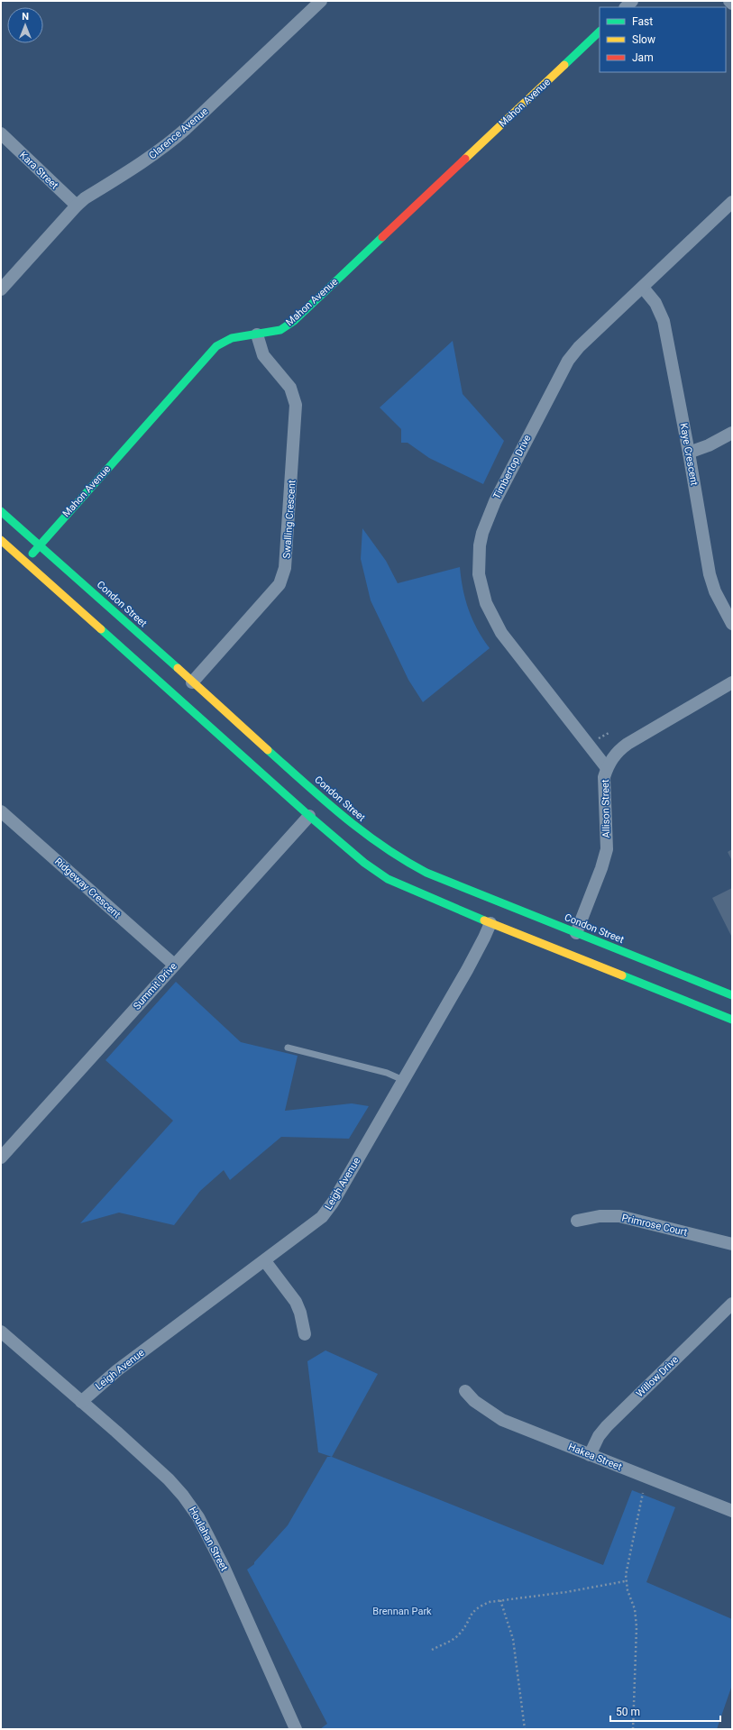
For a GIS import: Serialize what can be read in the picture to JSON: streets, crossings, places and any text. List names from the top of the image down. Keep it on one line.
{"streets":{"main road":["Mahon Avenue","Condon Street"],"street":["Clarence Avenue","Kara Street","Kaye Crescent","Timbertop Drive","Swalling Crescent","Allison Street","Ridgeway Crescent","Summit Drive","Leigh Avenue","Primrose Court","Willow Drive","Hakea Street","Houlahan Street"]},"crossings":[["Mahon Avenue","Swalling Crescent"],["Mahon Avenue","Condon Street"],["Clarence Avenue","Kara Street"],["Kaye Crescent","Timbertop Drive"],["Timbertop Drive","Allison Street"],["Swalling Crescent","Condon Street"],["Condon Street","Allison Street"],["Ridgeway Crescent","Summit Drive"],["Leigh Avenue","Houlahan Street"],["Willow Drive","Hakea Street"]],"parks":["Brennan Park"],"legend":["Fast","Slow","Jam"],"scale_bar":"50 m","north":"top"}
